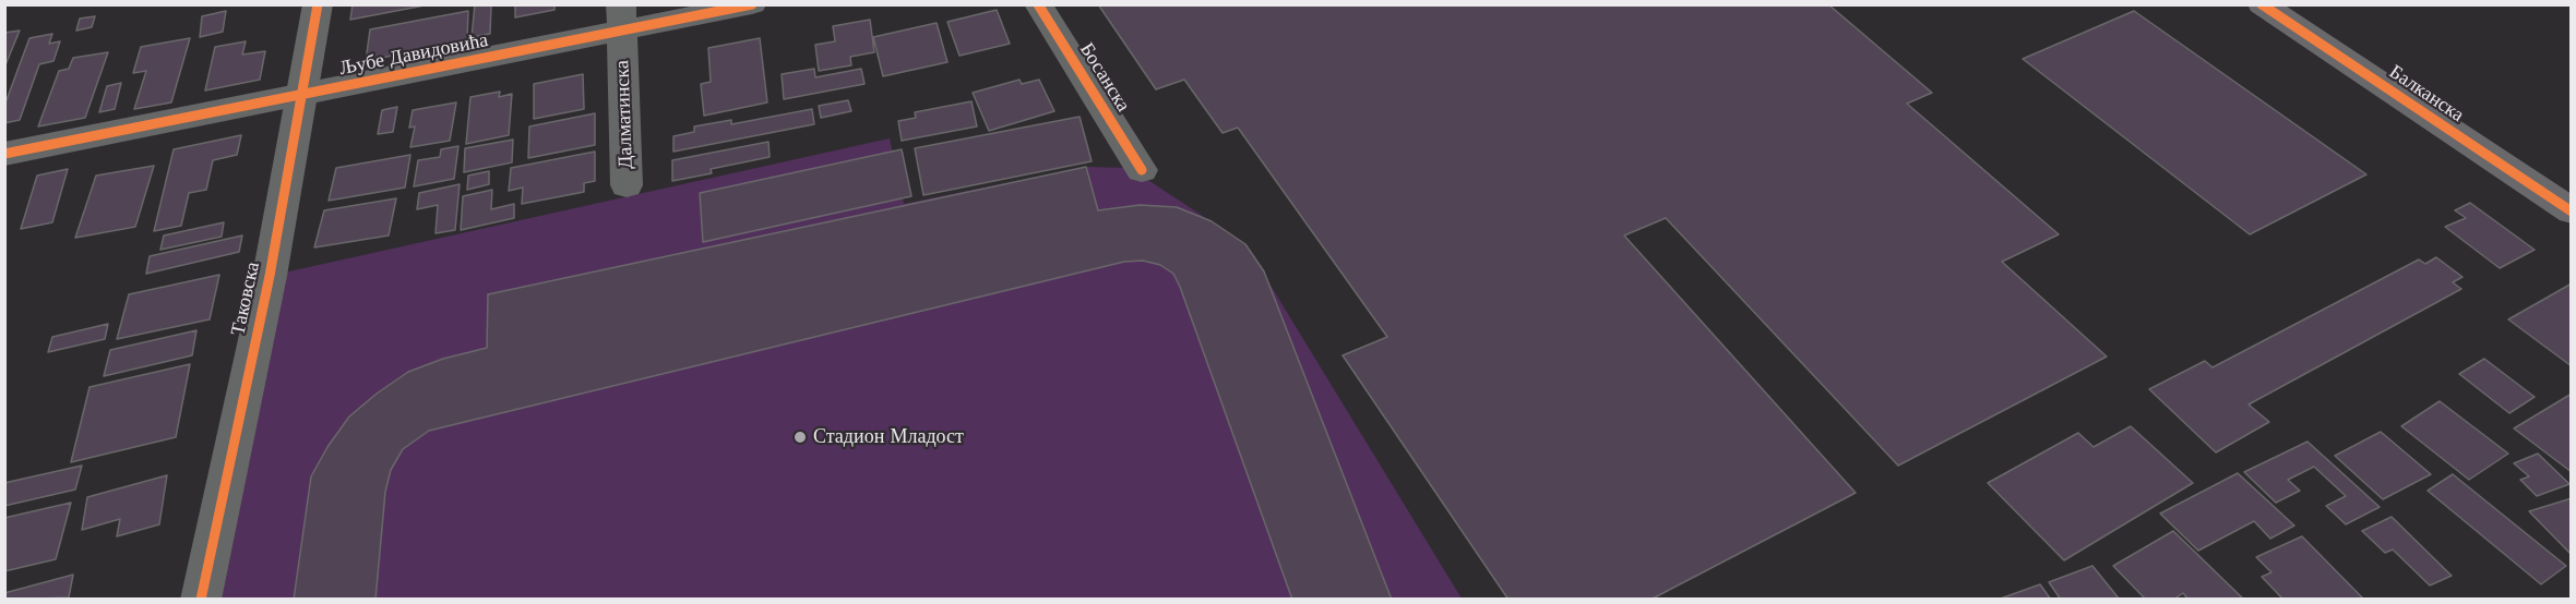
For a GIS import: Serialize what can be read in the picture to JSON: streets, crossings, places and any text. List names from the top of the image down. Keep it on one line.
{"streets":{"main road":["Балканска"],"street":["Љубе Давидовића","Босанска","Далматинска","Таковска"]},"crossings":[["Љубе Давидовића","Далматинска"],["Љубе Давидовића","Таковска"]],"places":["Стадион Младост"]}
